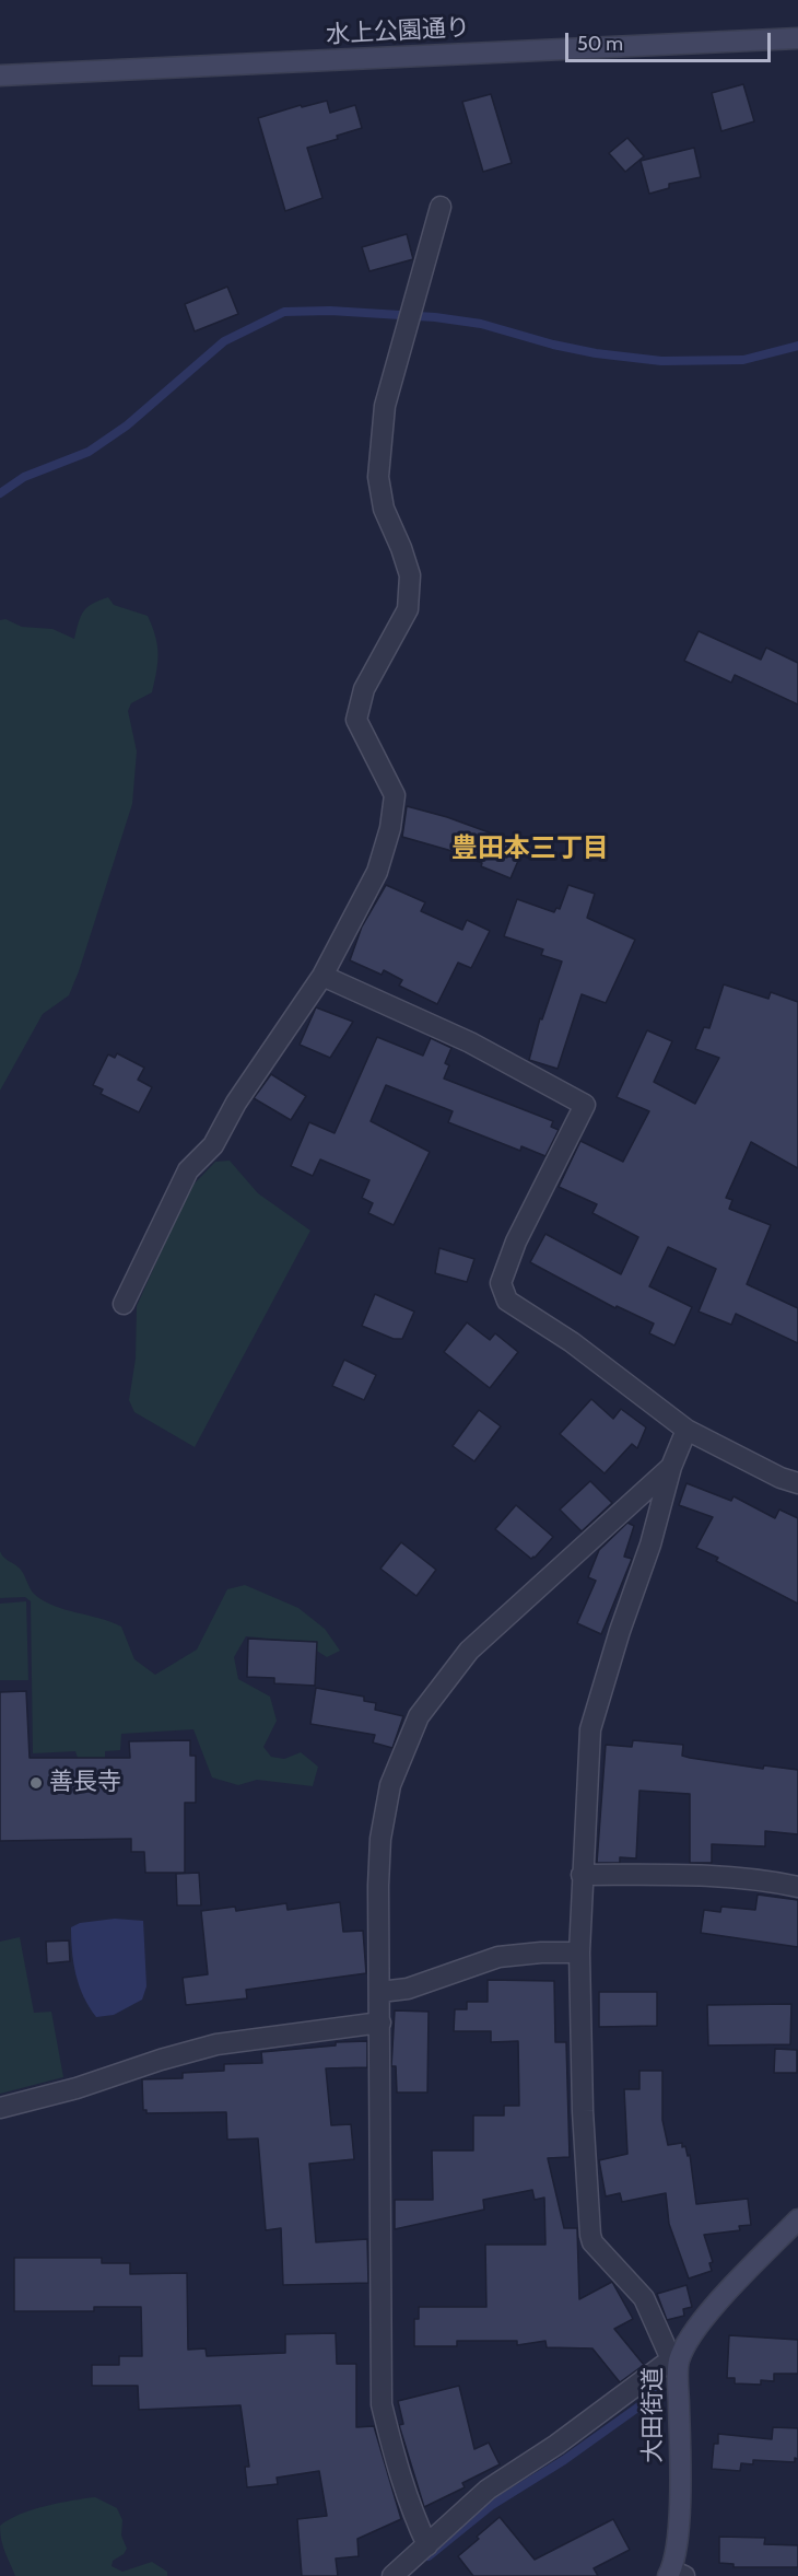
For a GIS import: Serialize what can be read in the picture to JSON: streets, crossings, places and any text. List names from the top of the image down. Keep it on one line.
{"streets":{"street":["水上公園通り","大田街道"]},"districts":["豊田本三丁目"],"places":["善長寺"],"scale_bar":"50 m"}
